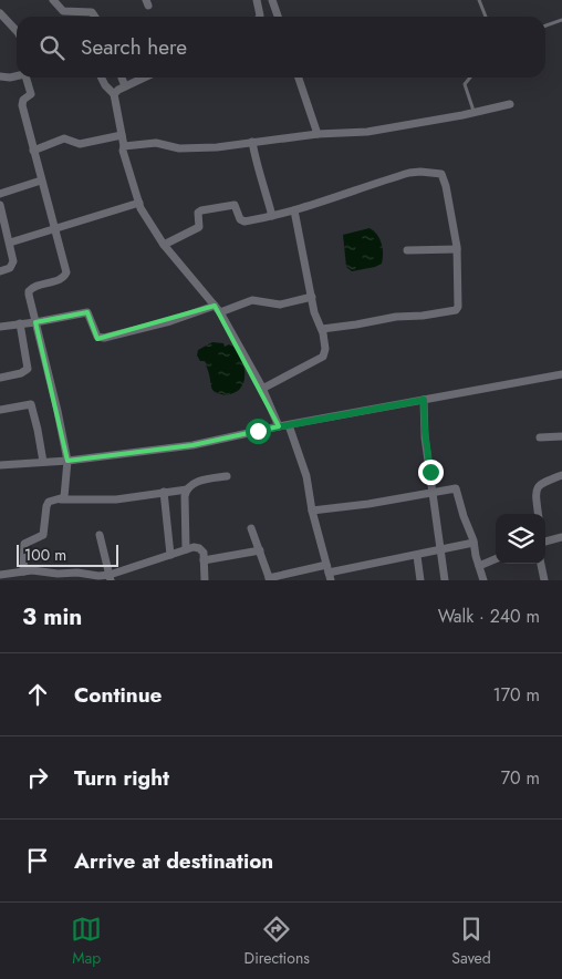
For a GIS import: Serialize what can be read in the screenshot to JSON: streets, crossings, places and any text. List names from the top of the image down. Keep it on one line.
{"scale_bar":"100 m","page":{"search":"Search here","scale":"100 m","heading":["3 min","Walk · 240 m"],"list":[["Continue","170 m"],["Turn right","70 m"],"Arrive at destination"],"nav":["Map","Directions","Saved"]}}
